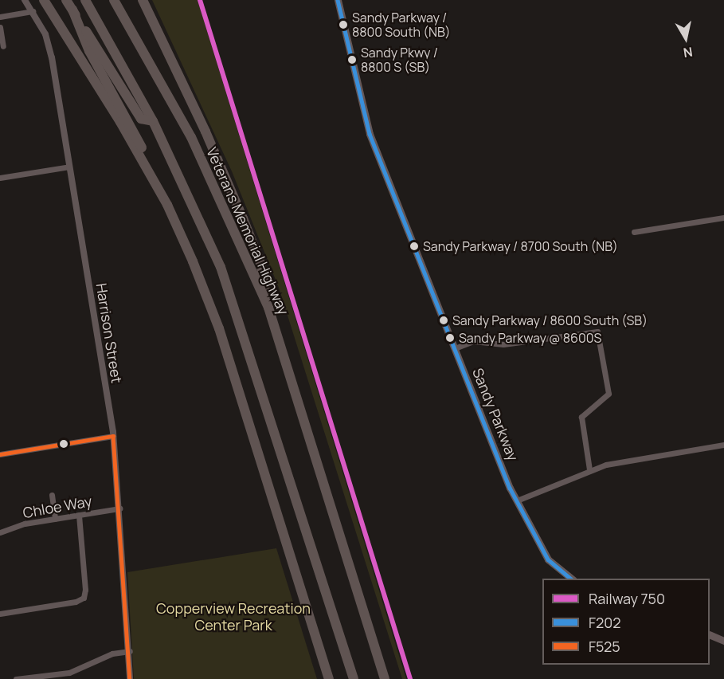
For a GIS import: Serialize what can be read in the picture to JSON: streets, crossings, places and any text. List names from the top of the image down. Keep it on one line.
{"streets":{"highway":["Veterans Memorial Highway"],"main road":["Sandy Parkway"],"street":["Harrison Street","Chloe Way"]},"crossings":[["Harrison Street","Chloe Way"]],"parks":["Copperview Recreation Center Park"],"places":["Sandy Parkway / 8800 South (NB)","Sandy Pkwy / 8800 S (SB)","Sandy Parkway / 8700 South (NB)","Sandy Parkway / 8600 South (SB)","Sandy Parkway @ 8600S"],"lines":["rail line 750","transit line F202","transit line F525"],"legend":["Railway 750","F202","F525"],"north":"bottom"}
